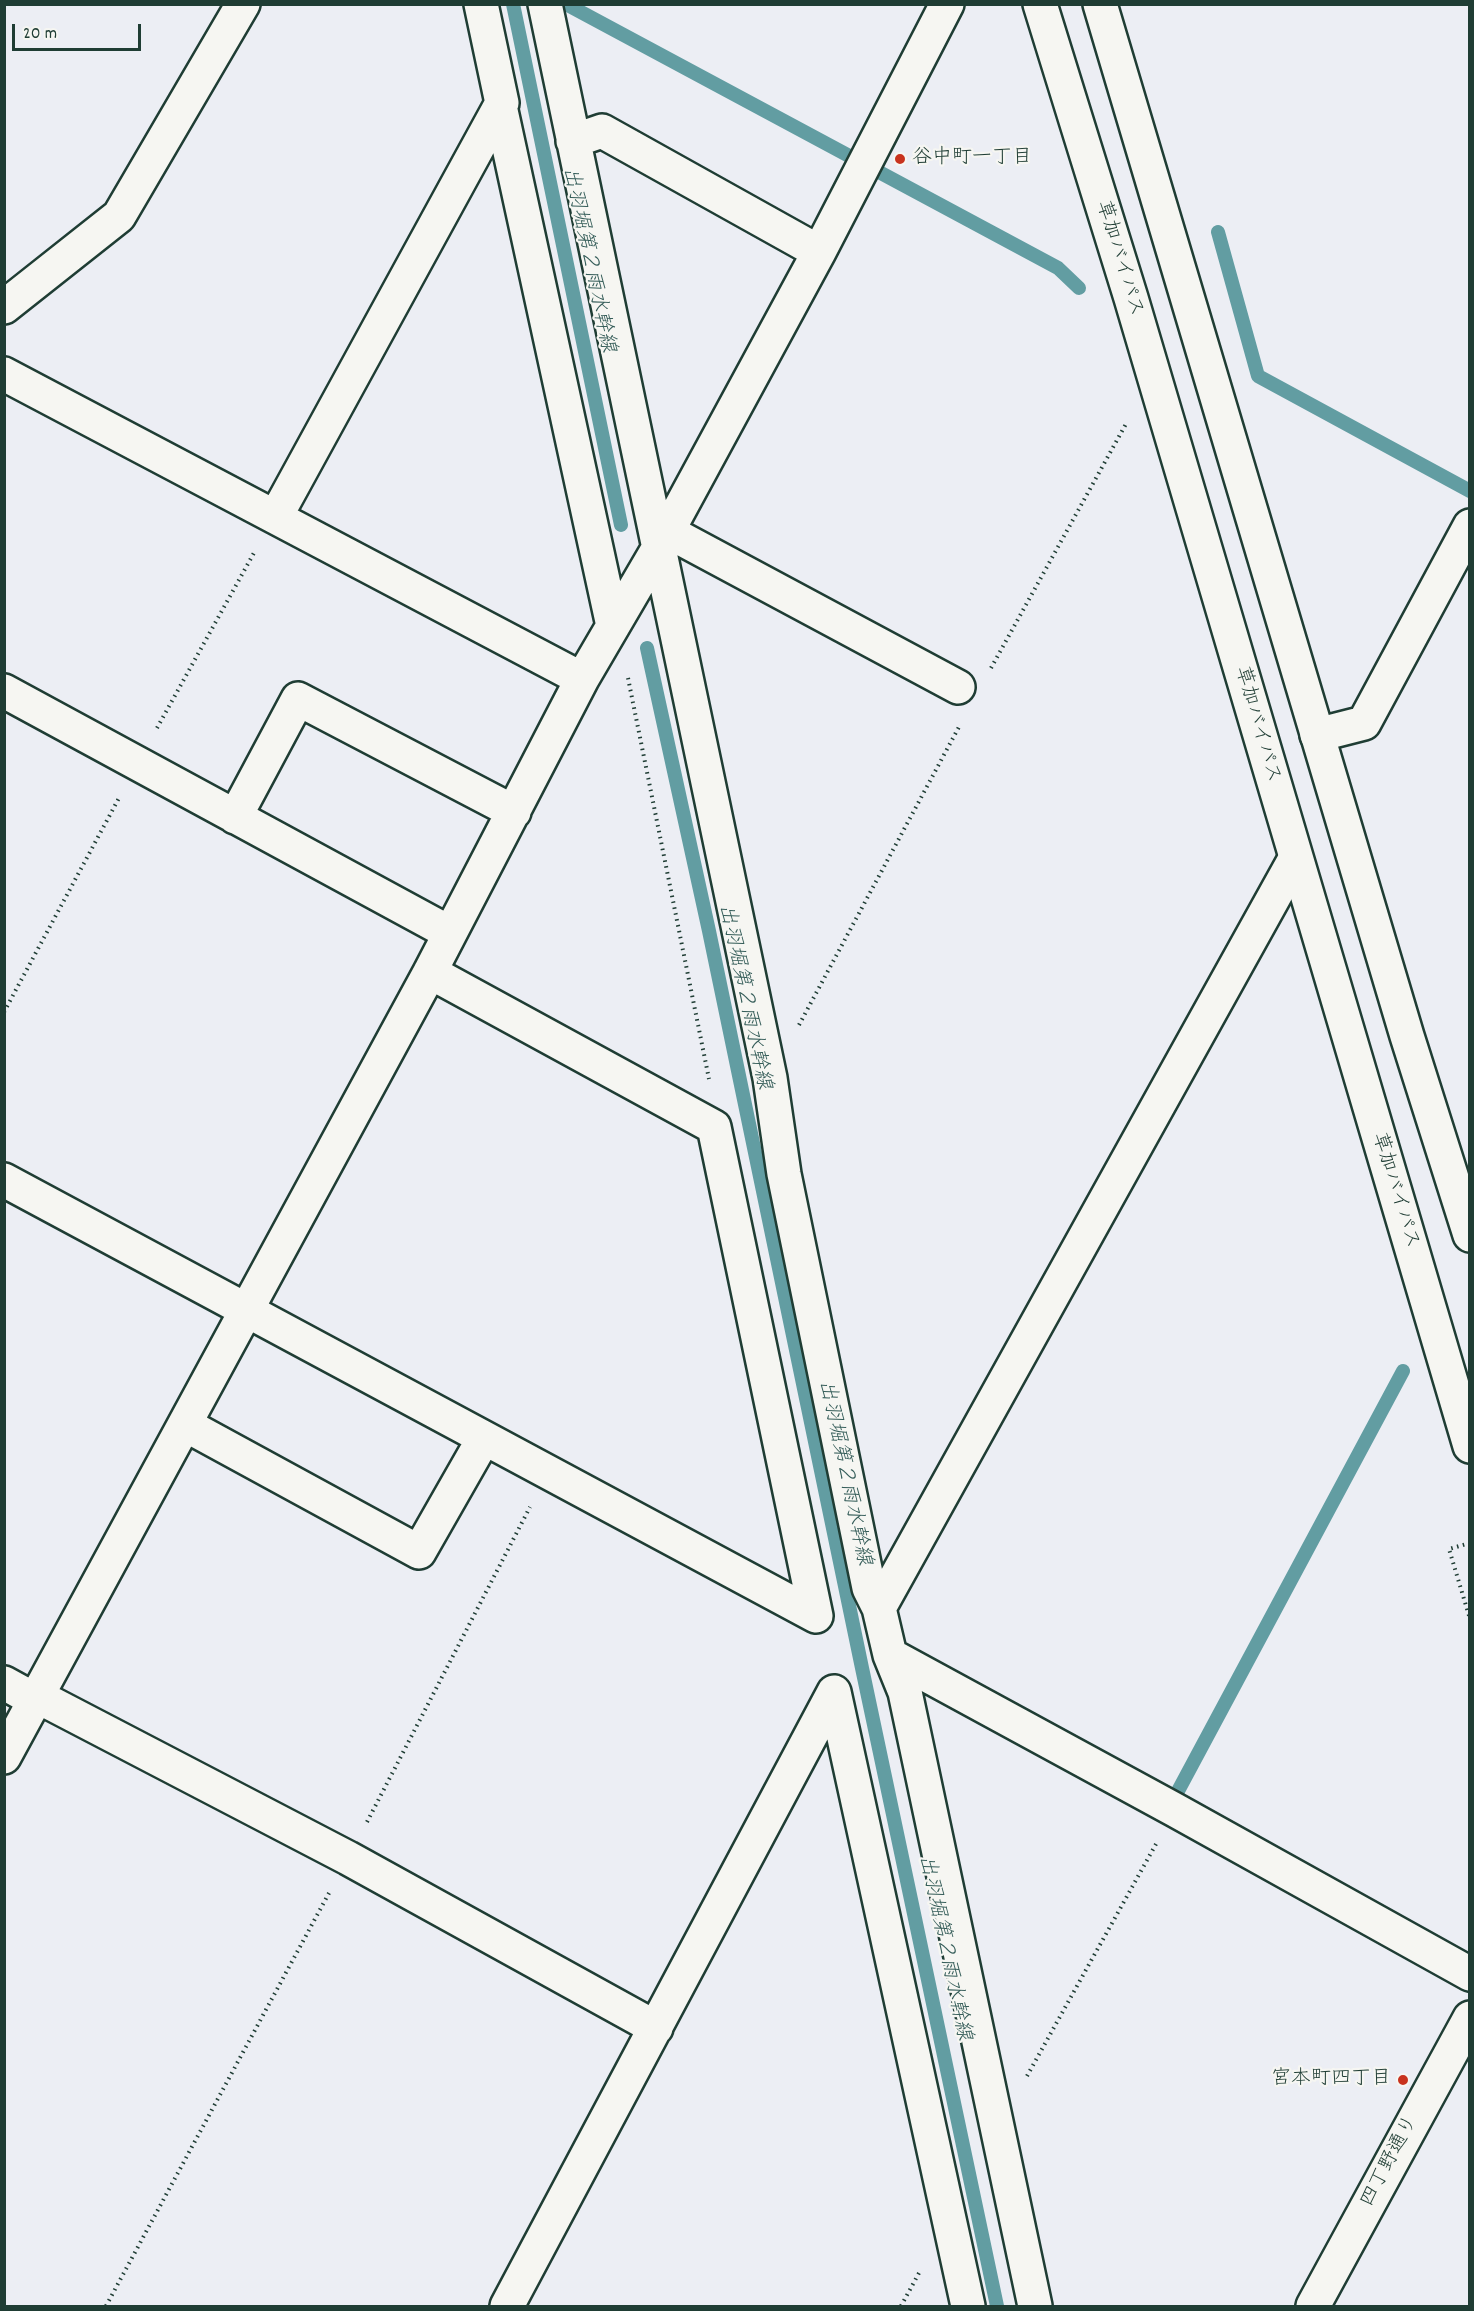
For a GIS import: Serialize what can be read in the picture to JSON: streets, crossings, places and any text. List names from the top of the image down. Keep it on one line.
{"streets":{"main road":["草加バイパス","四丁野通り"]},"water":["出羽堀第２雨水幹線"],"places":["谷中町一丁目","宮本町四丁目"],"scale_bar":"20 m"}
